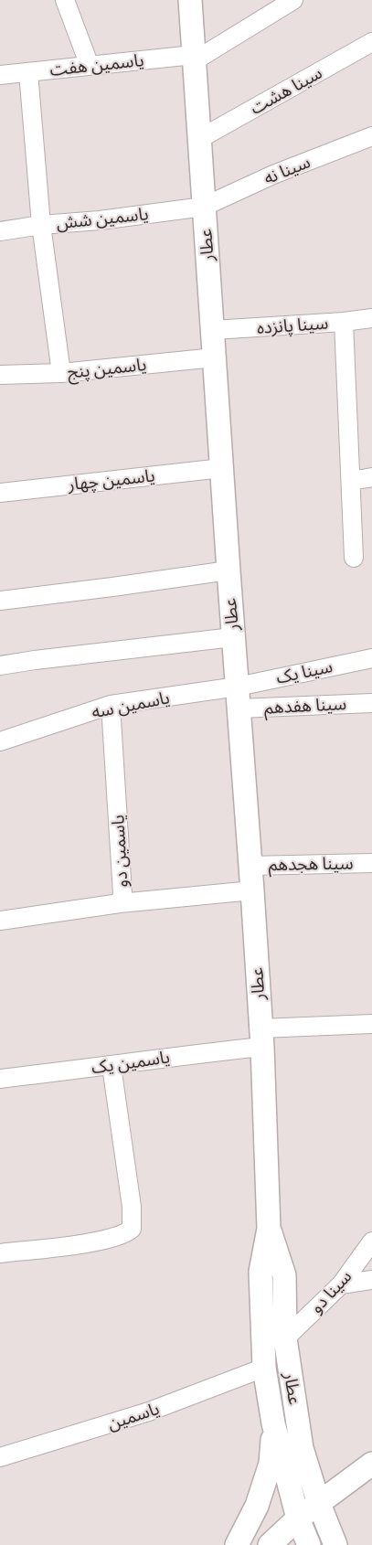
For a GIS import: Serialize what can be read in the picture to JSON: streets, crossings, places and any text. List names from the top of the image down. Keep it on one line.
{"streets":{"street":["یاسمین هفت","سینا هشت","سینا نه","یاسمین شش","عطار","سینا پانزده","یاسمین پنج","یاسمین چهار","سینا یک","یاسمین سه","سینا هفدهم","یاسمین دو","سینا هجدهم","یاسمین یک","سینا دو","یاسمین"]},"crossings":[["یاسمین هفت","عطار"],["سینا هشت","عطار"],["سینا نه","یاسمین شش"],["سینا نه","عطار"],["یاسمین شش","عطار"],["عطار","سینا پانزده"],["عطار","یاسمین پنج"],["عطار","یاسمین چهار"],["عطار","سینا یک"],["عطار","یاسمین سه"],["عطار","سینا هفدهم"],["عطار","سینا هجدهم"],["عطار","یاسمین یک"],["عطار","سینا دو"],["عطار","یاسمین"],["سینا یک","یاسمین سه"],["یاسمین سه","یاسمین دو"]]}
